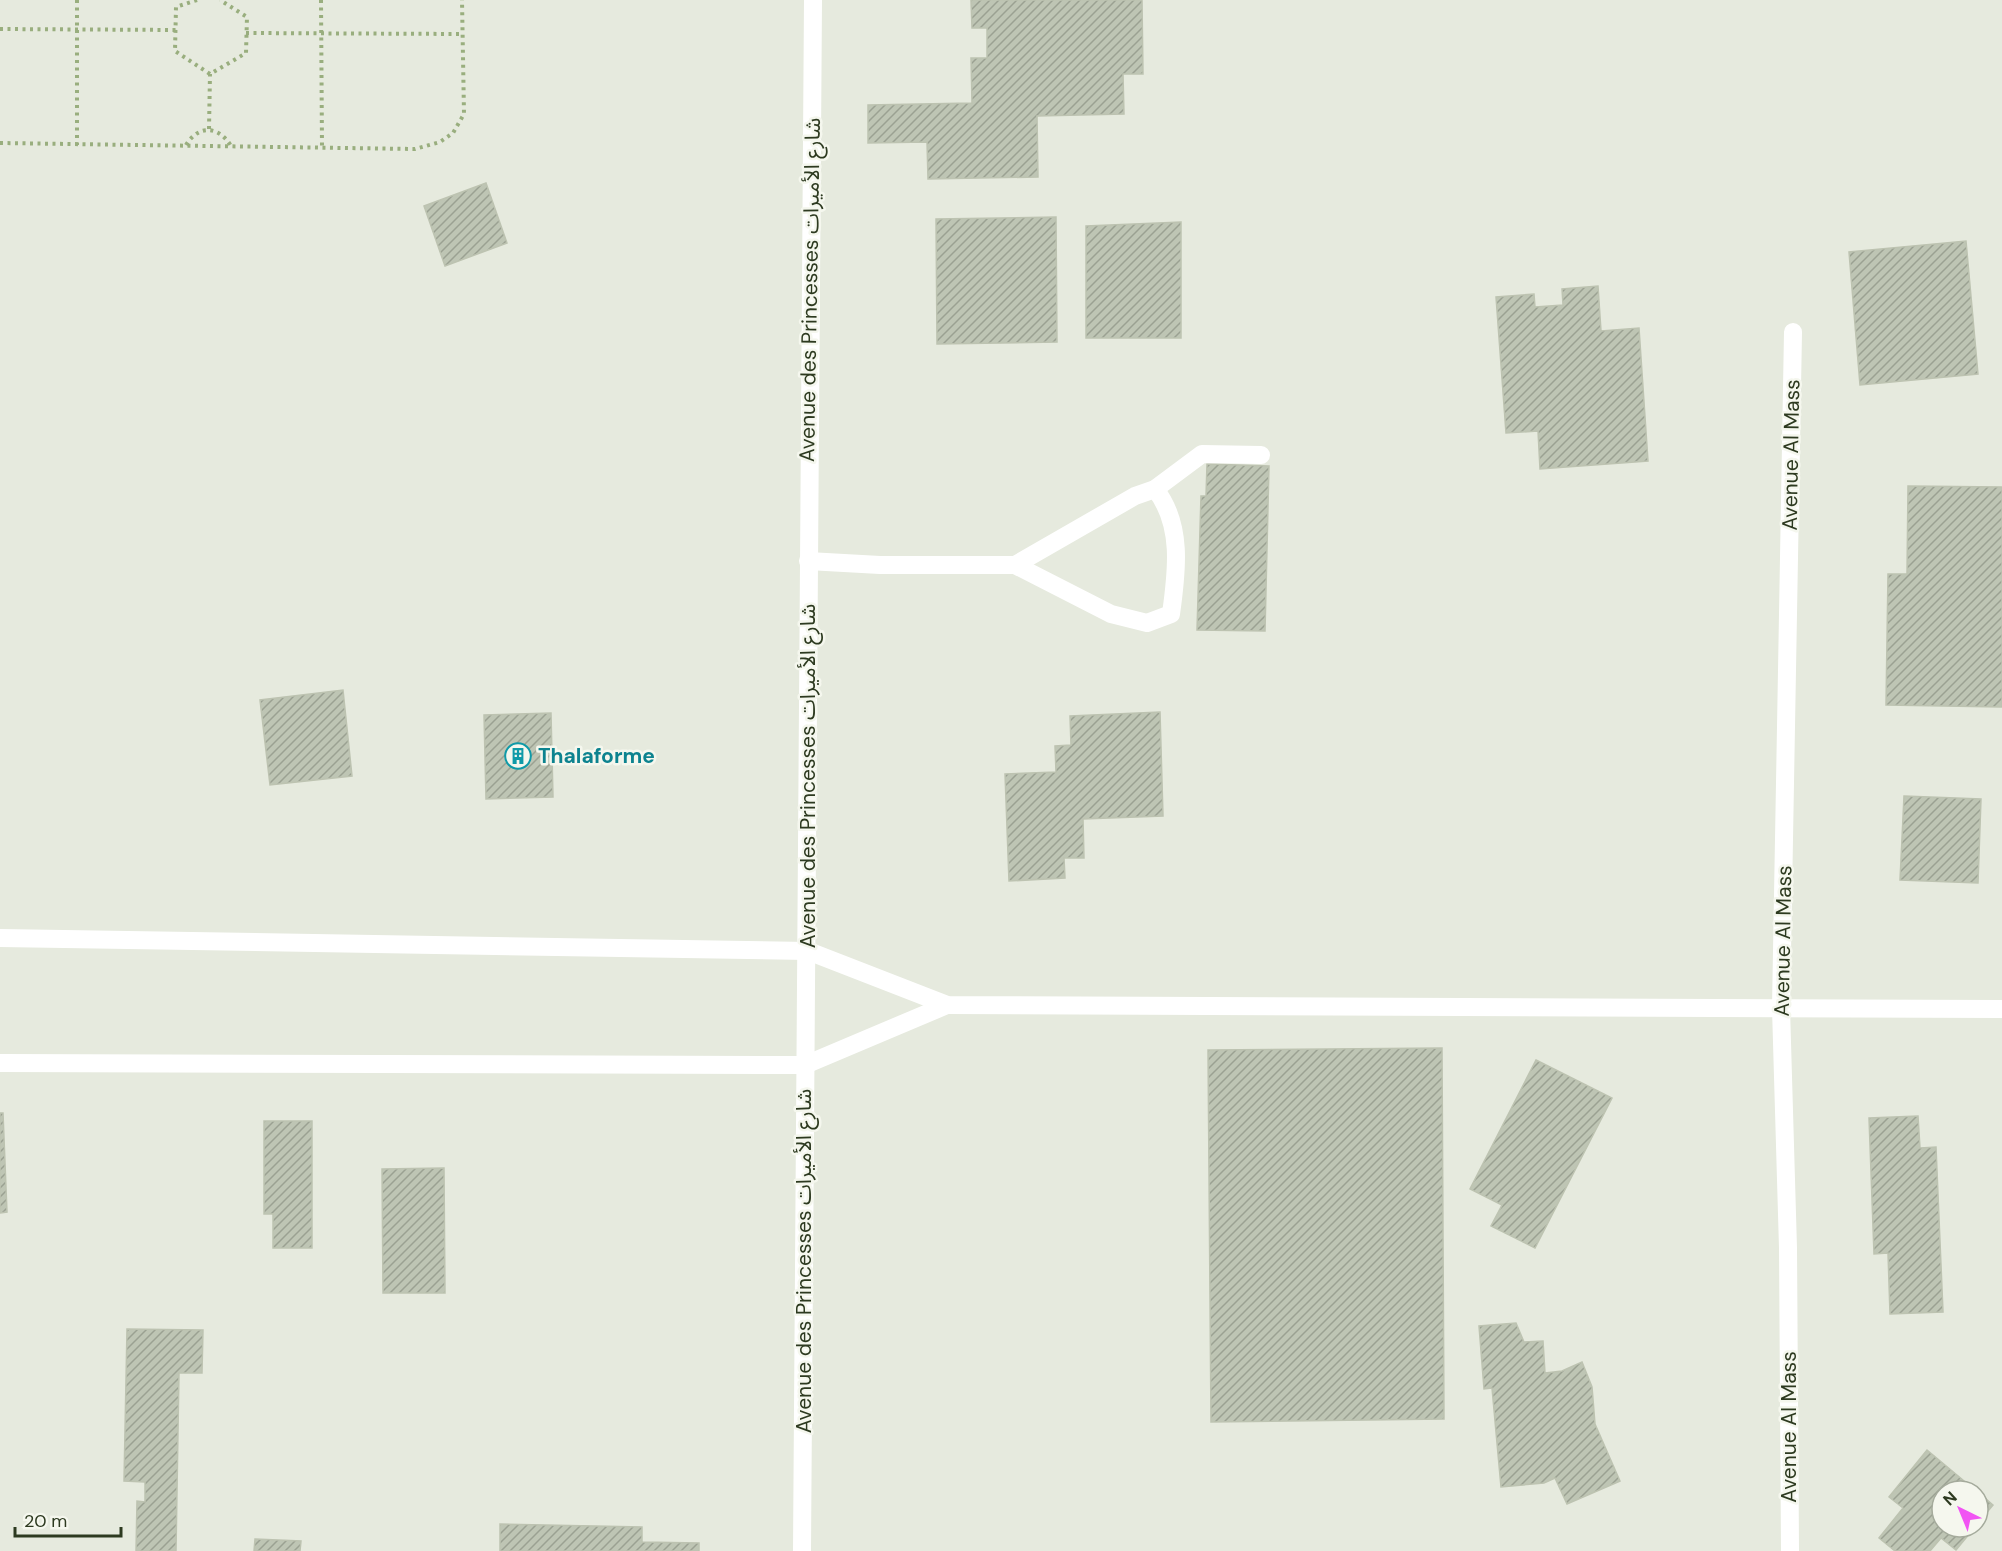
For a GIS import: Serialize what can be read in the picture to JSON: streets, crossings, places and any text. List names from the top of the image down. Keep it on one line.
{"streets":{"street":["Avenue des Princesses شارع الأميرات","Avenue Al Mass"]},"places":{"building":["Thalaforme"]},"scale_bar":"20 m","north":"top left"}
